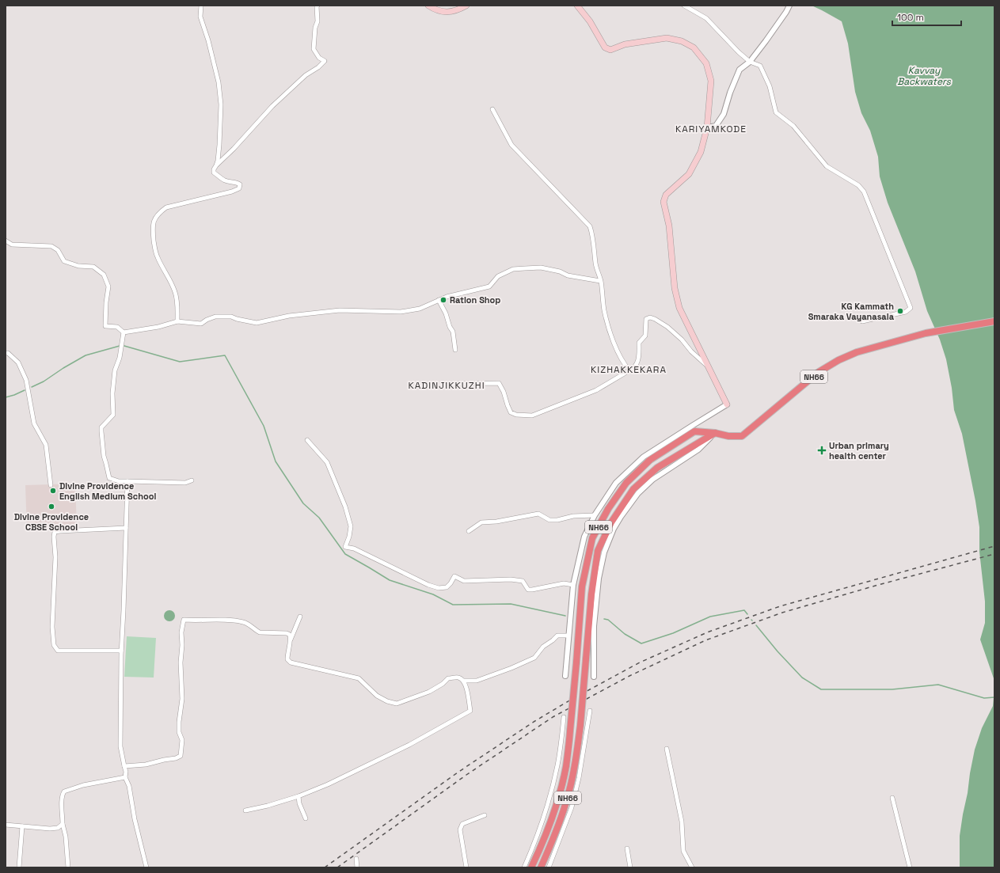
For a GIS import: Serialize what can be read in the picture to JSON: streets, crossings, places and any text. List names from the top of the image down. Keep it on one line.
{"streets":{"highway":["NH66"]},"districts":["KARIYAMKODE","KIZHAKKEKARA","KADINJIKKUZHI"],"water":["Kavvay Backwaters"],"places":{"other":["Ration Shop","KG Kammath Smaraka Vayanasala","Divine Providence English Medium School","Divine Providence CBSE School"],"health":["Urban primary health center"]},"scale_bar":"100 m"}
